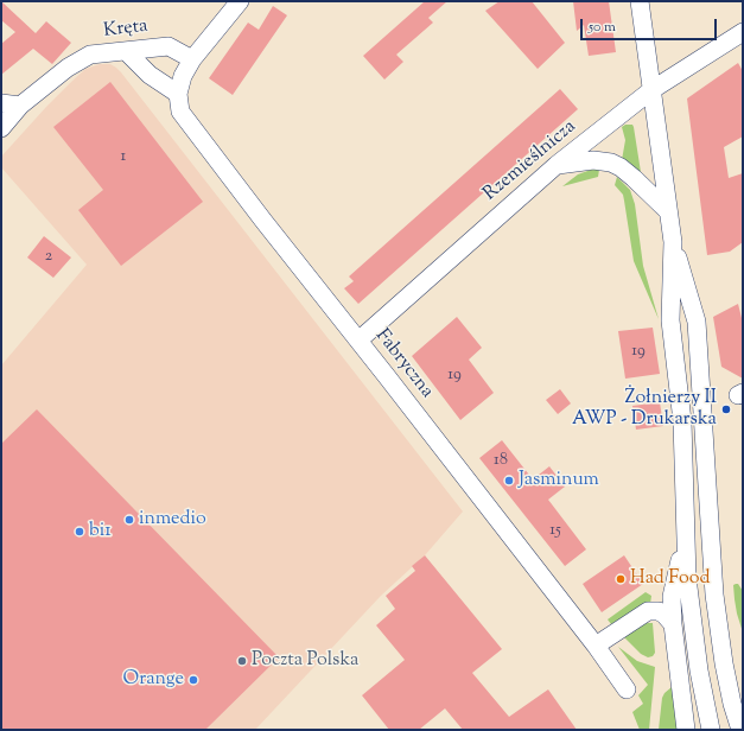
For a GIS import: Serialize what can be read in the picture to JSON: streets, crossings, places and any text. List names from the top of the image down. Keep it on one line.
{"streets":{"street":["Kręta","Rzemieślnicza","Fabryczna"]},"crossings":[["Rzemieślnicza","Fabryczna"]],"places":["Żołnierzy II AWP - Drukarska","Jasminum","inmedio","bi1","Had Food","Poczta Polska","Orange"],"house_numbers":["1","2","19","19","18","15"],"scale_bar":"50 m"}
